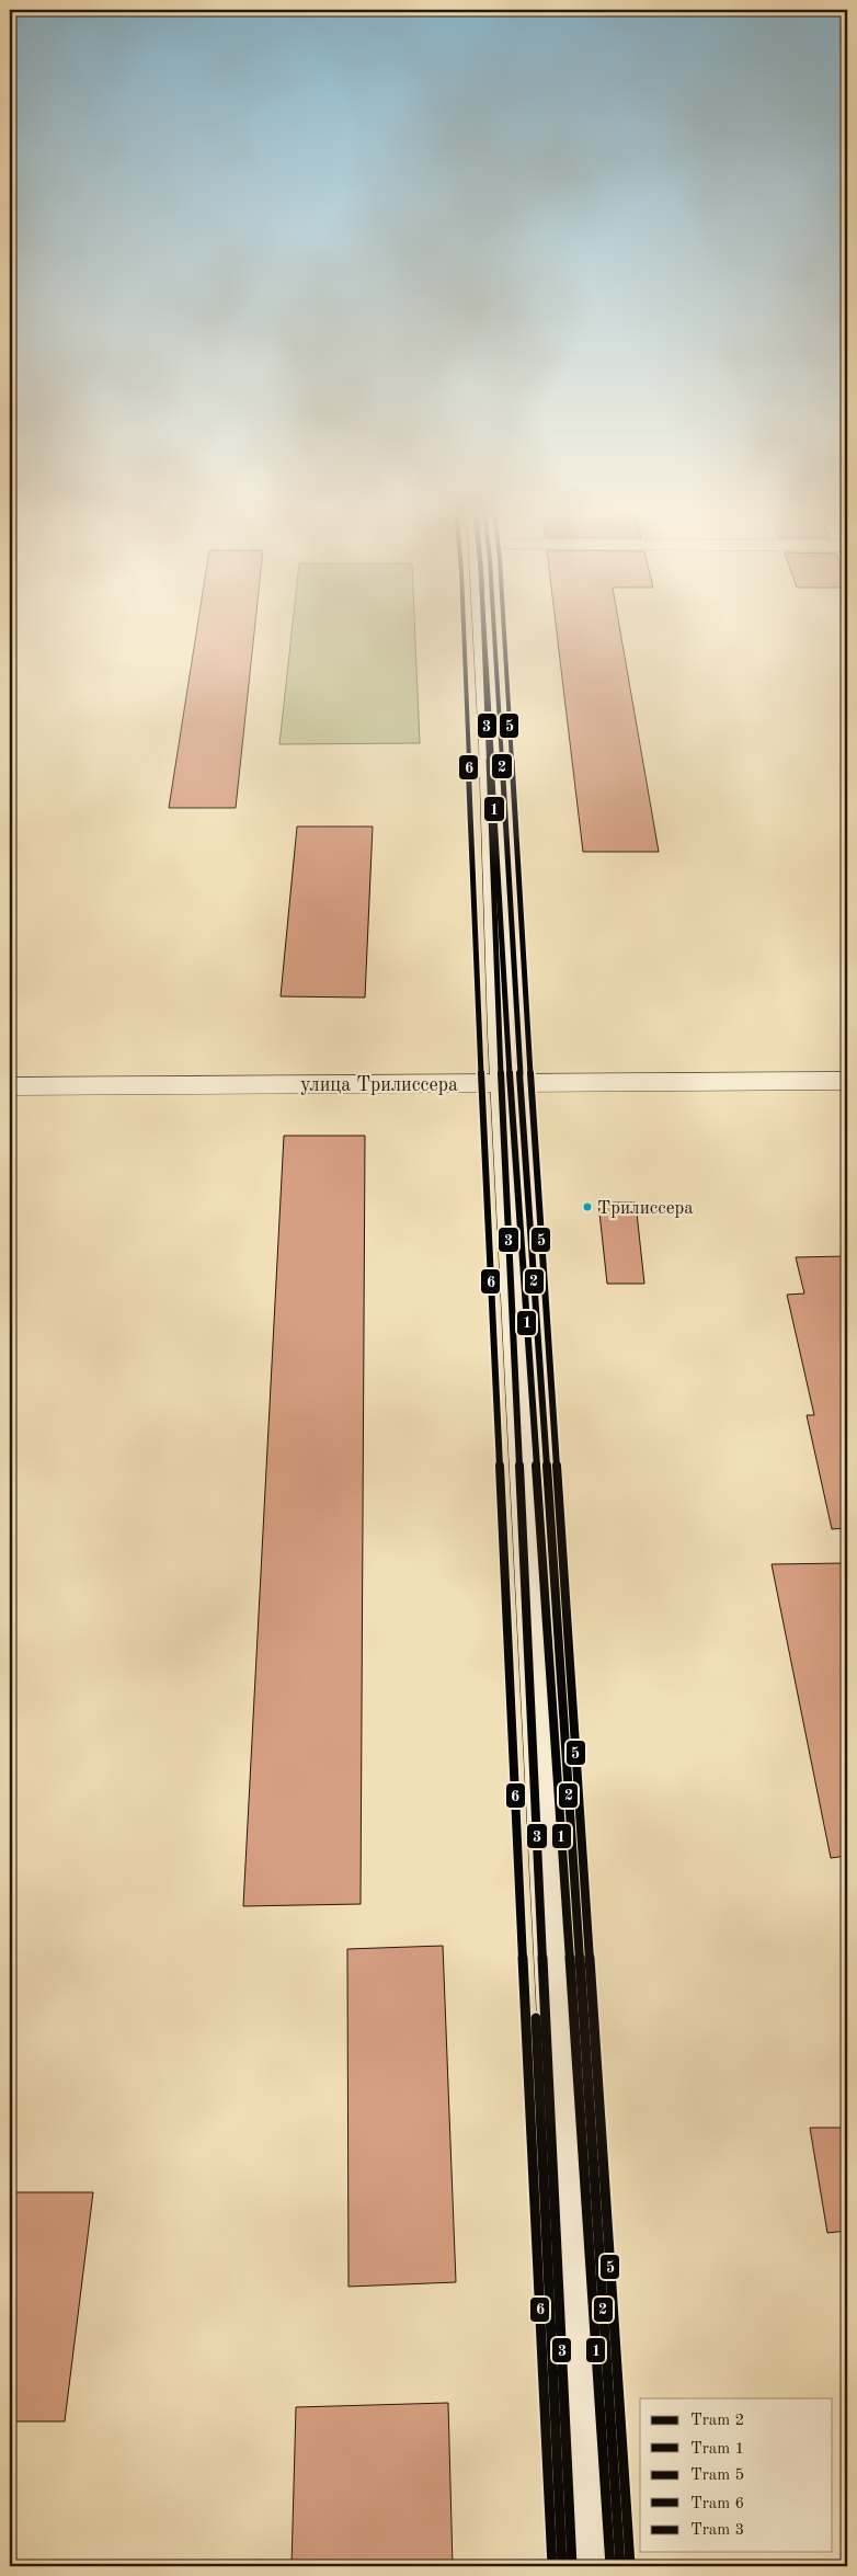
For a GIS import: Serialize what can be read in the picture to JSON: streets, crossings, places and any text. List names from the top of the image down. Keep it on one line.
{"streets":{"main road":["улица Трилиссера"]},"places":["Трилиссера"],"lines":["tram line 2","tram line 1","tram line 5","tram line 6","tram line 3"],"legend":["Tram 2","Tram 1","Tram 5","Tram 6","Tram 3"]}
